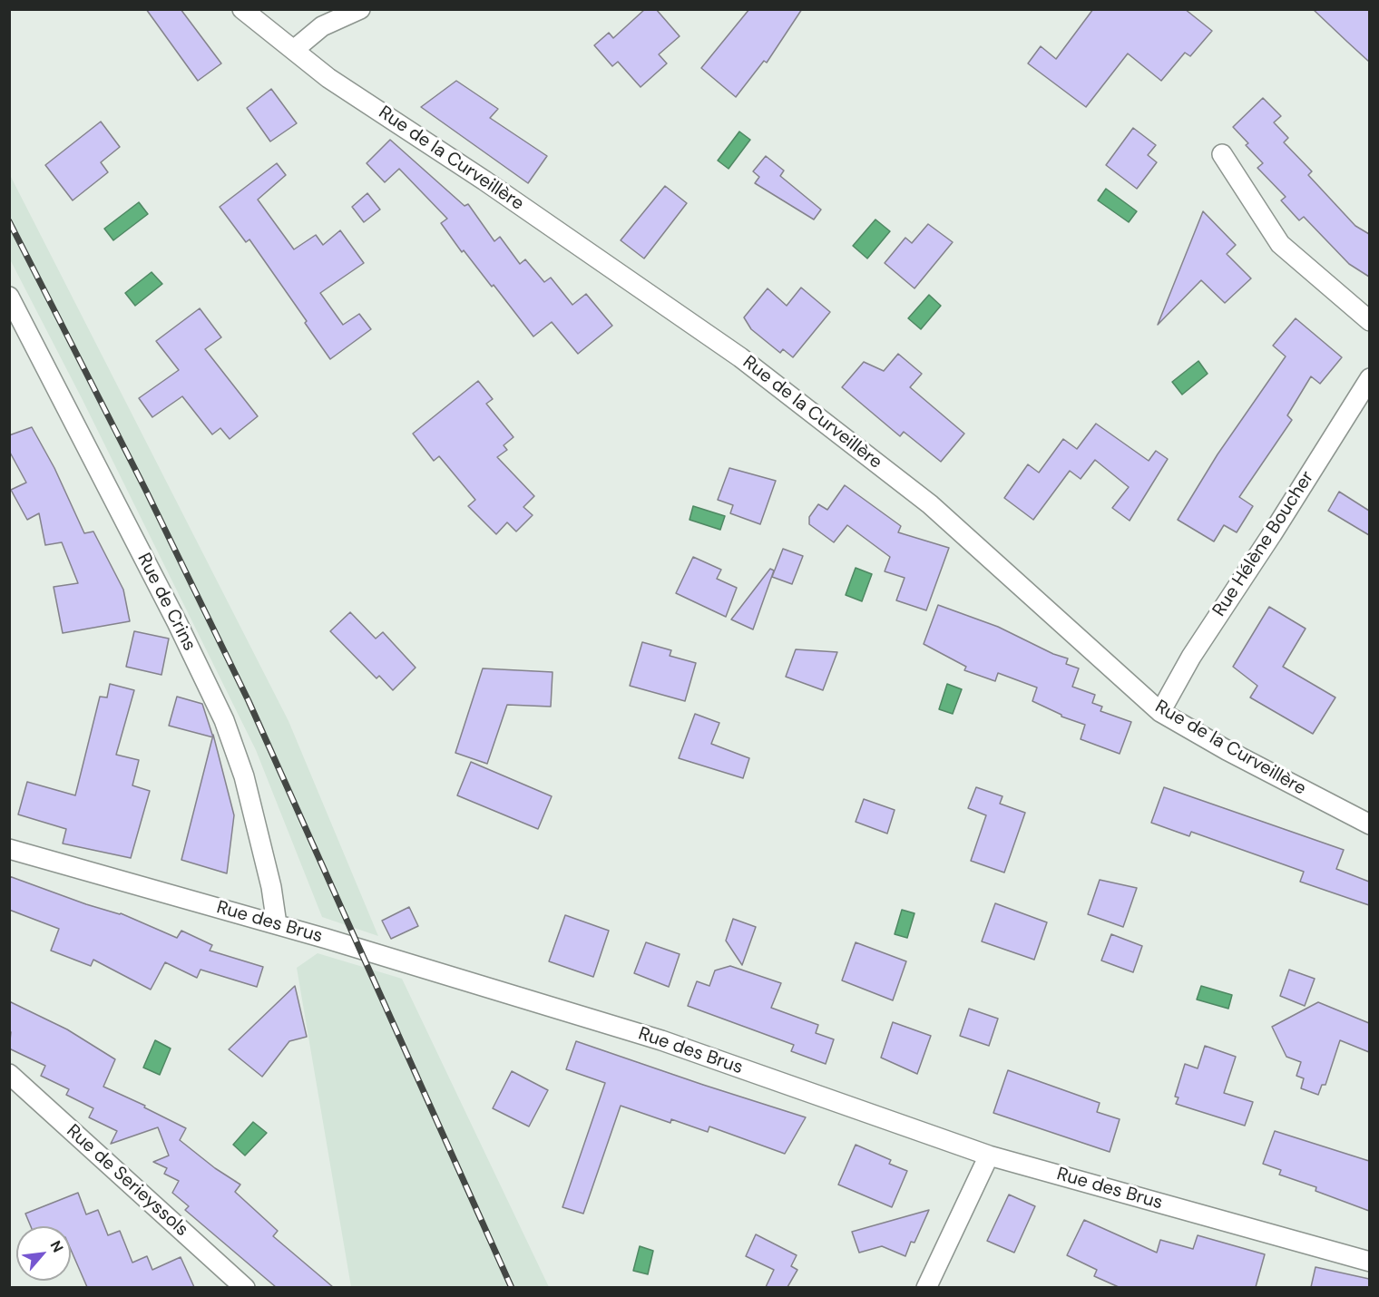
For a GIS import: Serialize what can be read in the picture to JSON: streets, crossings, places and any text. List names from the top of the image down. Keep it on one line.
{"streets":{"street":["Rue de la Curveillère","Rue Hélène Boucher","Rue de Crins","Rue des Brus","Rue de Serieyssols"]},"crossings":[["Rue de la Curveillère","Rue Hélène Boucher"],["Rue de Crins","Rue des Brus"]],"north":"top right"}
